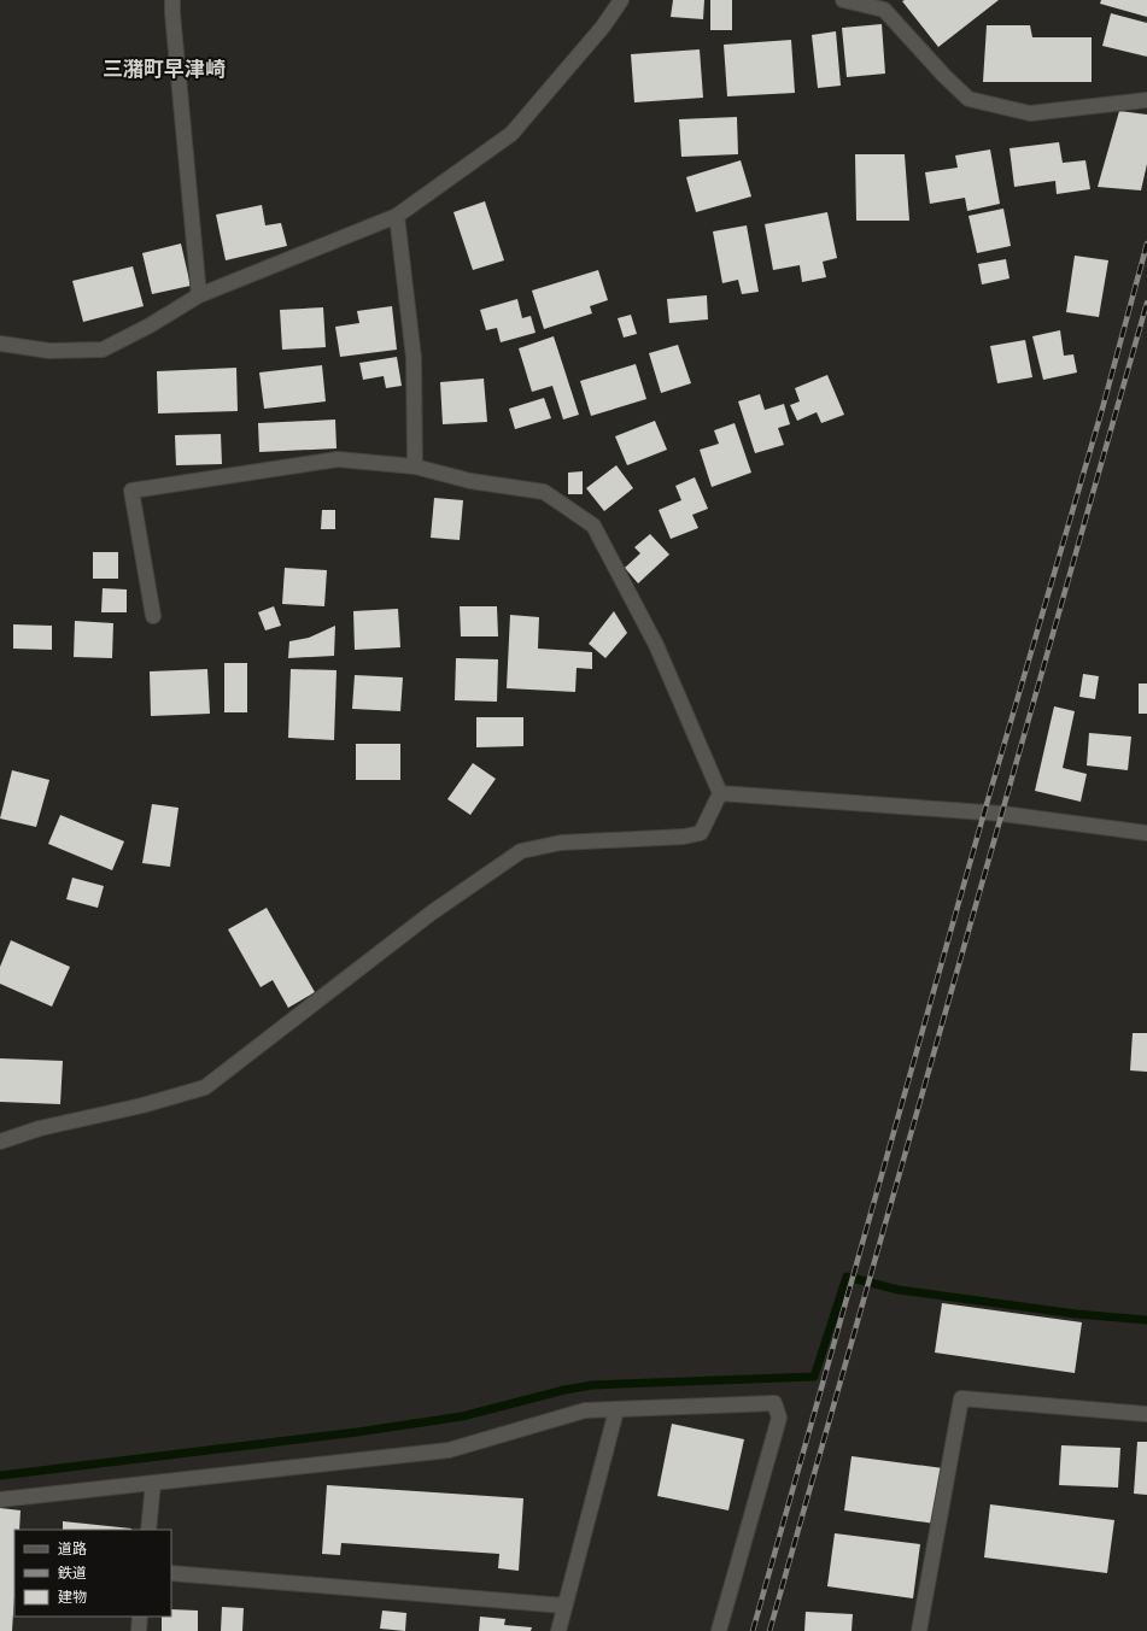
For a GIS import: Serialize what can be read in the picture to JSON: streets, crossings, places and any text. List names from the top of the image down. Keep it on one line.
{"districts":["三潴町早津崎"],"legend":["道路","鉄道","建物"]}
